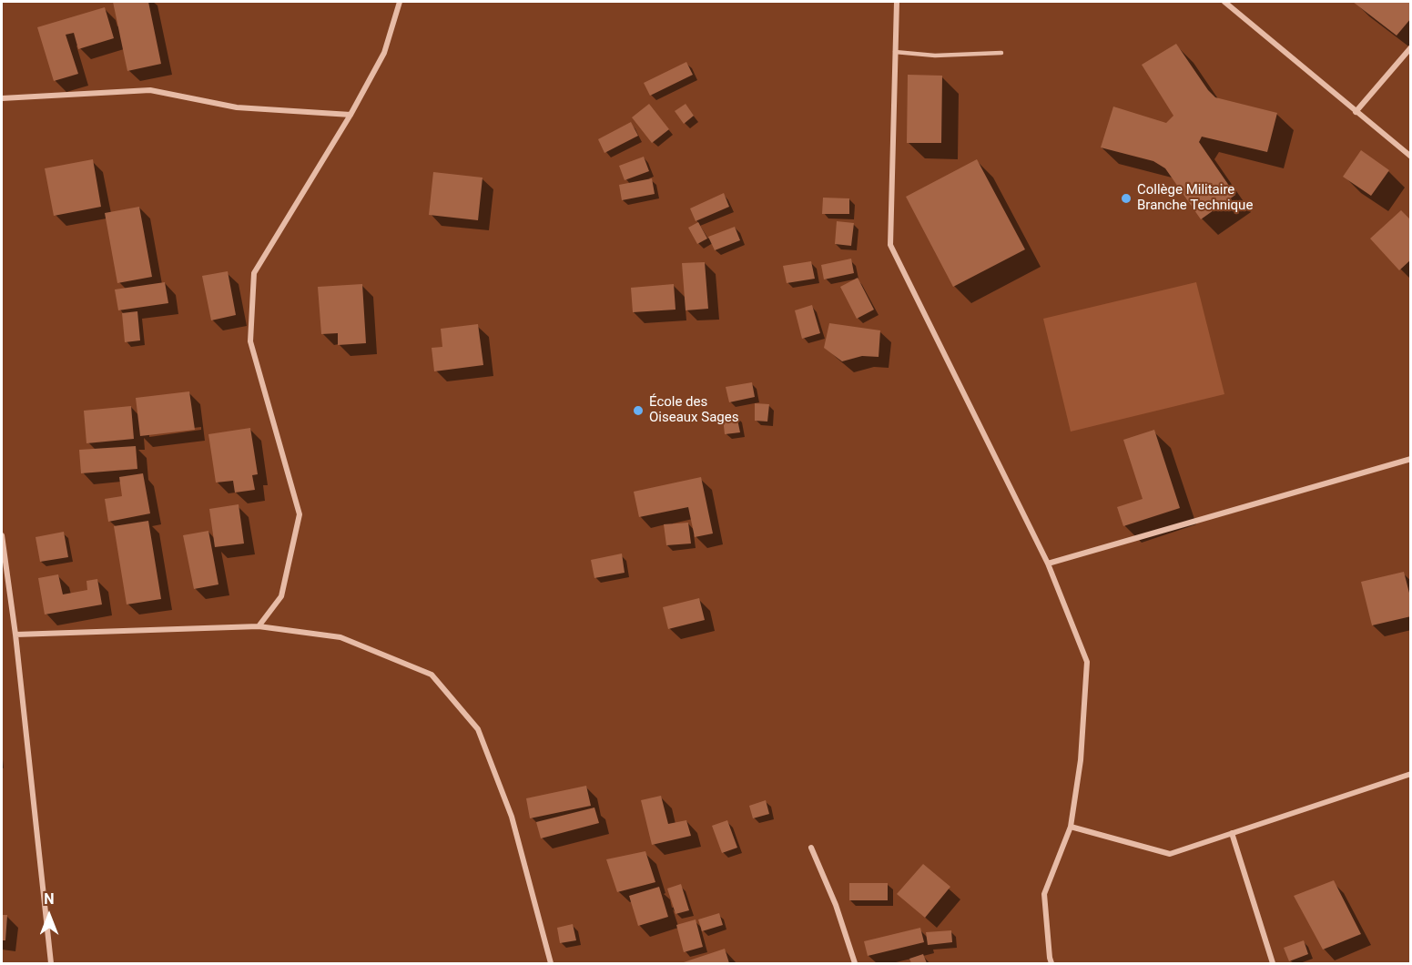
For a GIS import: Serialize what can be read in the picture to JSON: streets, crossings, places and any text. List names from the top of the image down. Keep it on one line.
{"places":["Collège Militaire Branche Technique","École des Oiseaux Sages"],"north":"top"}
